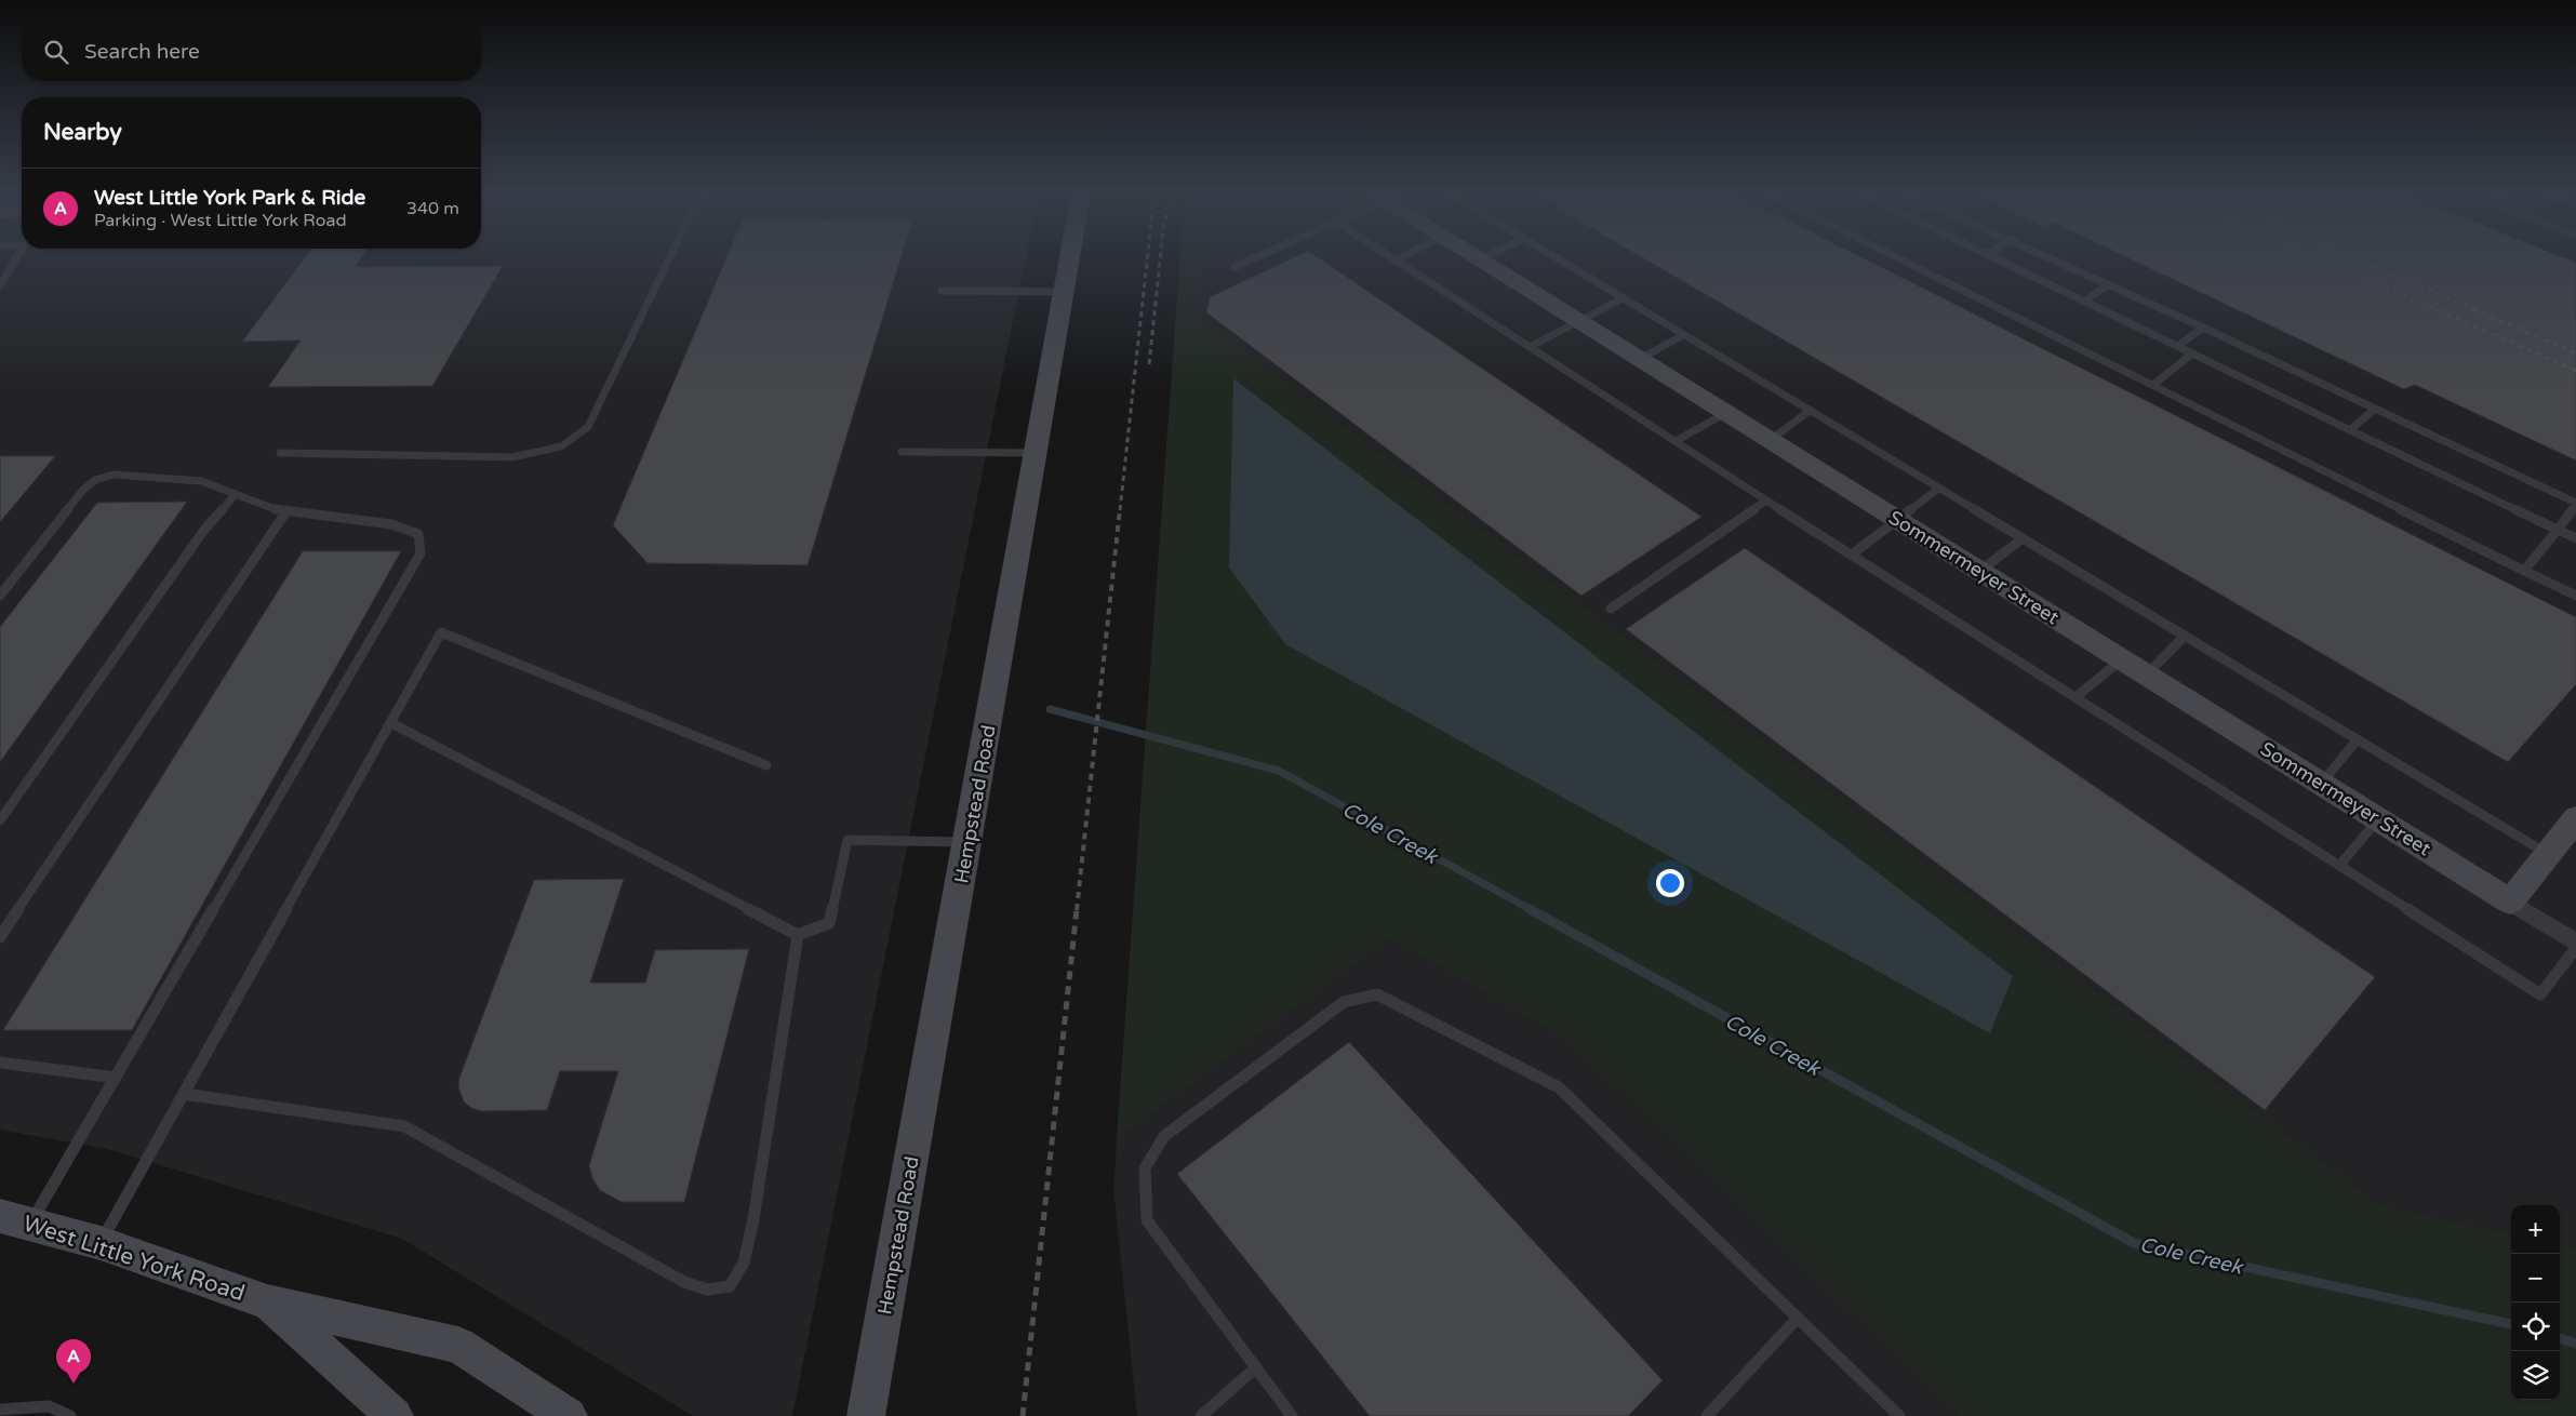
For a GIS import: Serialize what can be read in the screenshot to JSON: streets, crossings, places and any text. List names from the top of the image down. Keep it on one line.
{"streets":{"main road":["Sommermeyer Street","Hempstead Road","West Little York Road"]},"water":["Cole Creek"],"page":{"search":"Search here","heading":"Nearby","list":[{"mark":"A","name":"West Little York Park & Ride","note":"Parking · West Little York Road","value":"340 m"}],"map_buttons":["+","−"],"pins":"A"}}
